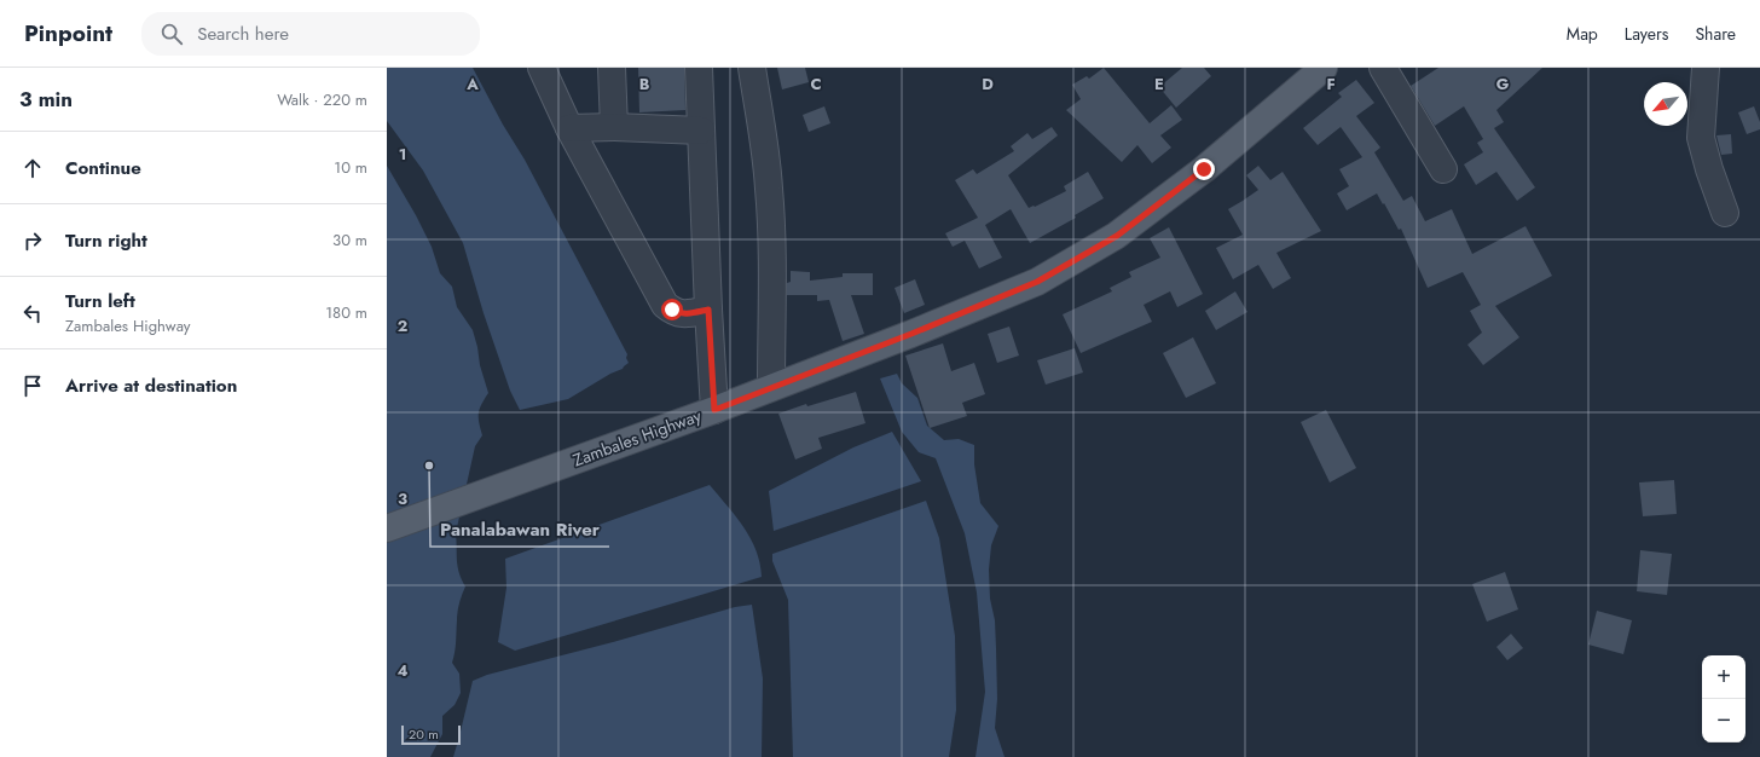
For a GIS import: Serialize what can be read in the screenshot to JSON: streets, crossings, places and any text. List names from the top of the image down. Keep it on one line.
{"streets":{"main road":["Zambales Highway"]},"places":["Panalabawan River"],"scale_bar":"20 m","north":"bottom left","page":{"header":"Pinpoint","search":"Search here","nav":["Map","Layers","Share"],"heading":["3 min","Walk · 220 m"],"list":[["Continue","10 m"],["Turn right","30 m"],["Turn left","Zambales Highway","180 m"],"Arrive at destination"],"map_buttons":["+","−"],"scale":"20 m"},"grid":{"columns":["A","B","C","D","E","F","G"],"rows":["1","2","3","4"]}}
